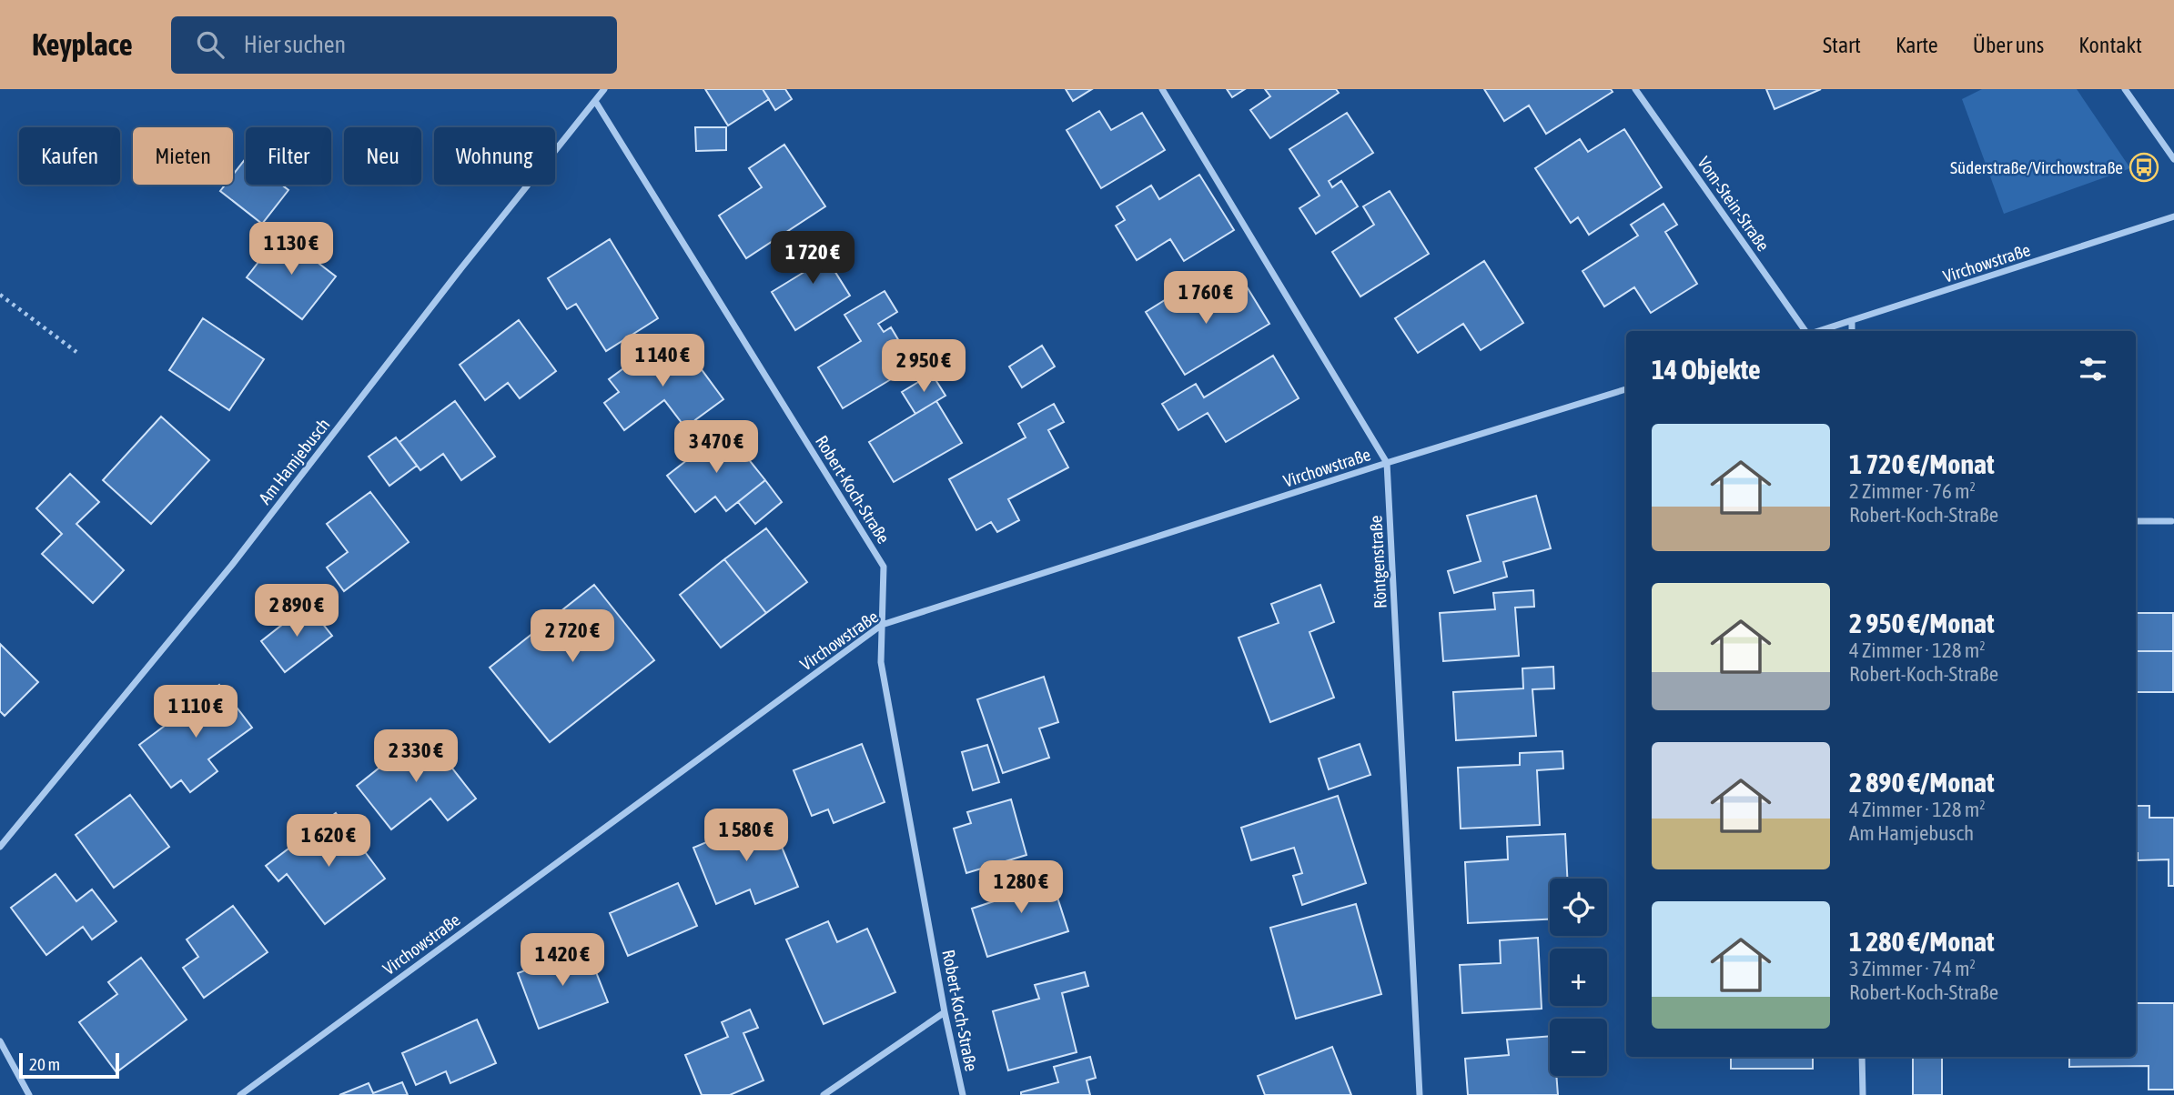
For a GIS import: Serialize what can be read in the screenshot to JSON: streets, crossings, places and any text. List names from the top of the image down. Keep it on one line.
{"streets":{"street":["Vom-Stein-Straße","Virchowstraße","Am Hamjebusch","Robert-Koch-Straße","Röntgenstraße"]},"crossings":[["Virchowstraße","Robert-Koch-Straße"],["Virchowstraße","Röntgenstraße"],["Am Hamjebusch","Robert-Koch-Straße"]],"places":{"bus stop":["Süderstraße/Virchowstraße"]},"scale_bar":"20 m","page":{"header":"Keyplace","search":"Hier suchen","nav":["Start","Karte","Über uns","Kontakt"],"chip":["Kaufen","Mieten","Filter","Neu","Wohnung"],"price":["1 130 €","1 720 €","1 760 €","1 140 €","2 950 €","3 470 €","2 890 €","2 720 €","1 110 €","2 330 €","1 580 €","1 620 €","1 280 €","1 420 €"],"heading":"14 Objekte","list":[{"name":"1 720 €/Monat","note":"2 Zimmer · 76 m² · Robert-Koch-Straße"},{"name":"2 950 €/Monat","note":"4 Zimmer · 128 m² · Robert-Koch-Straße"},{"name":"2 890 €/Monat","note":"4 Zimmer · 128 m² · Am Hamjebusch"},{"name":"1 280 €/Monat","note":"3 Zimmer · 74 m² · Robert-Koch-Straße"}],"map_buttons":["+","−"],"scale":"20 m"}}
